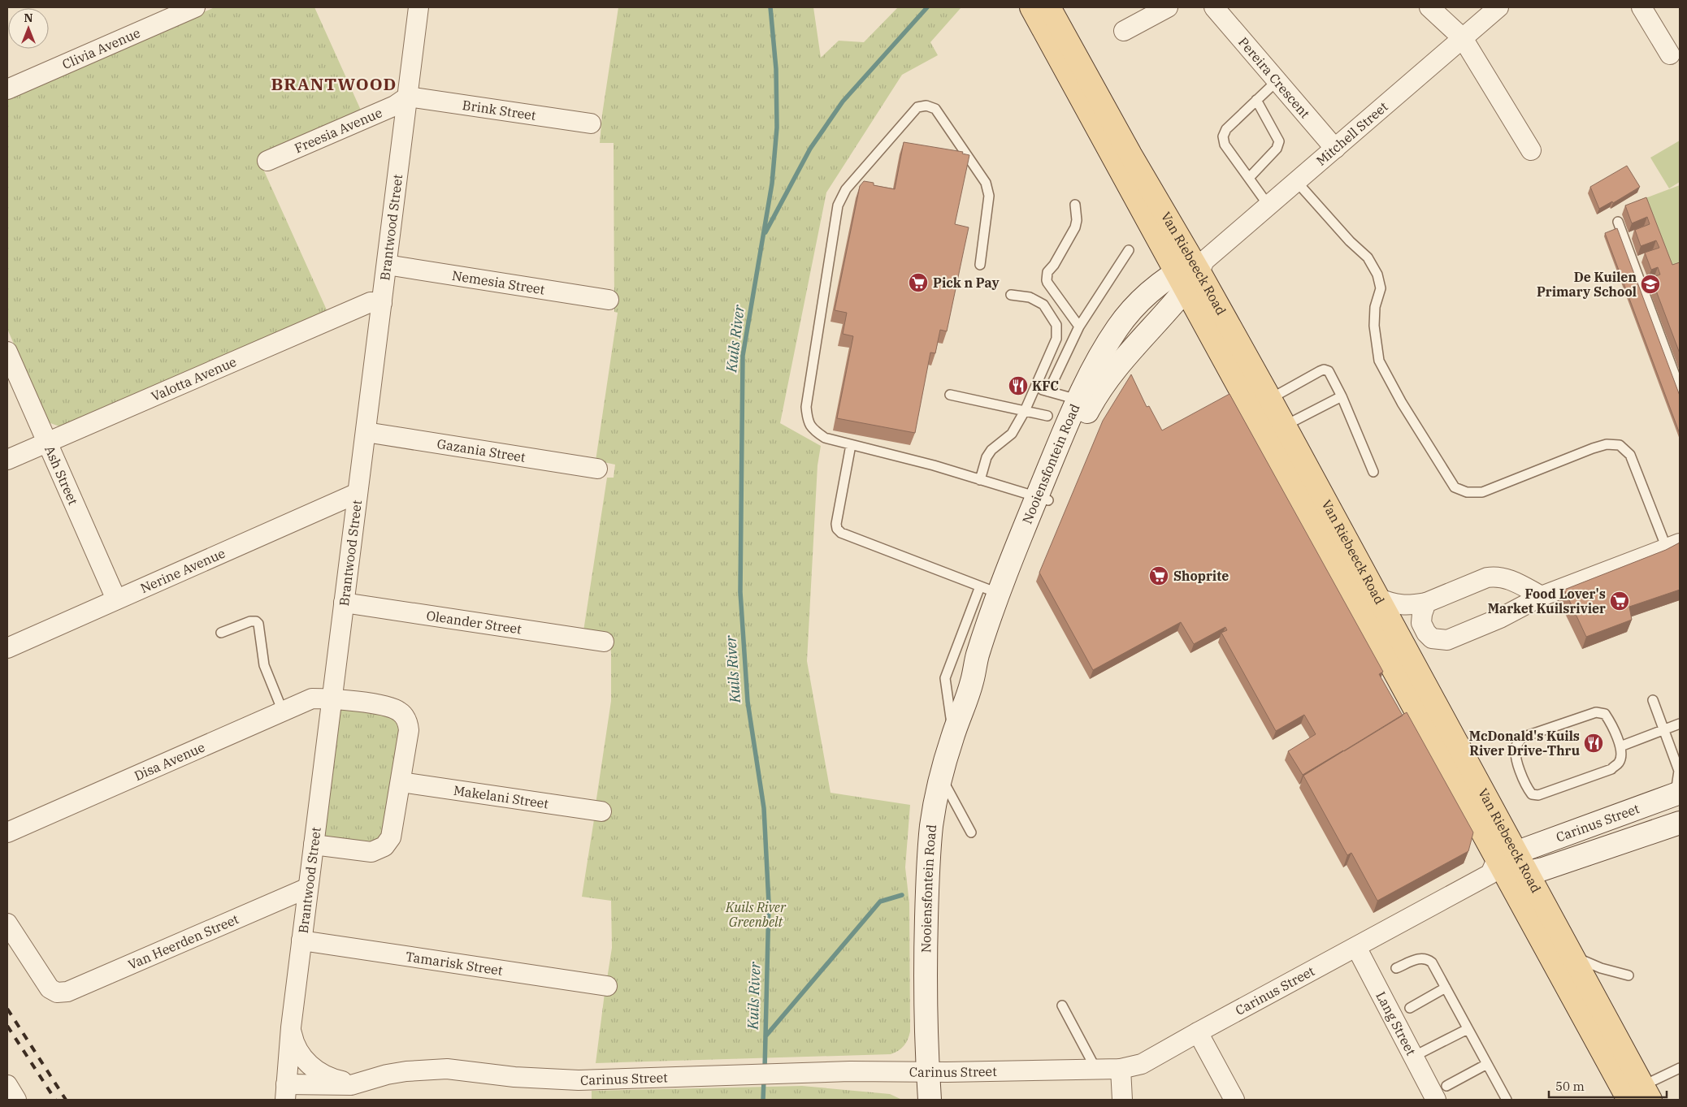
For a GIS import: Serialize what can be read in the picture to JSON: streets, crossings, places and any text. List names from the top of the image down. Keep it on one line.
{"streets":{"main road":["Van Riebeeck Road"],"street":["Clivia Avenue","Pereira Crescent","Brink Street","Freesia Avenue","Mitchell Street","Brantwood Street","Nemesia Street","Valotta Avenue","Gazania Street","Nooiensfontein Road","Ash Street","Nerine Avenue","Oleander Street","Disa Avenue","Makelani Street","Carinus Street","Van Heerden Street","Tamarisk Street","Lang Street"]},"crossings":[["Pereira Crescent","Mitchell Street"],["Brink Street","Freesia Avenue"],["Brink Street","Brantwood Street"],["Freesia Avenue","Brantwood Street"],["Mitchell Street","Van Riebeeck Road"],["Mitchell Street","Nooiensfontein Road"],["Brantwood Street","Nemesia Street"],["Brantwood Street","Valotta Avenue"],["Brantwood Street","Gazania Street"],["Brantwood Street","Nerine Avenue"],["Brantwood Street","Oleander Street"],["Brantwood Street","Disa Avenue"],["Brantwood Street","Carinus Street"],["Brantwood Street","Van Heerden Street"],["Brantwood Street","Tamarisk Street"],["Van Riebeeck Road","Nooiensfontein Road"],["Van Riebeeck Road","Carinus Street"],["Valotta Avenue","Ash Street"],["Nooiensfontein Road","Carinus Street"],["Ash Street","Nerine Avenue"],["Carinus Street","Lang Street"]],"districts":["BRANTWOOD"],"water":["Kuils River"],"parks":["Kuils River Greenbelt"],"places":{"supermarket":["Pick n Pay","Shoprite","Food Lover's Market Kuilsrivier"],"school or university":["De Kuilen Primary School"],"restaurant":["KFC","McDonald's Kuils River Drive-Thru"]},"scale_bar":"50 m","north":"top"}
